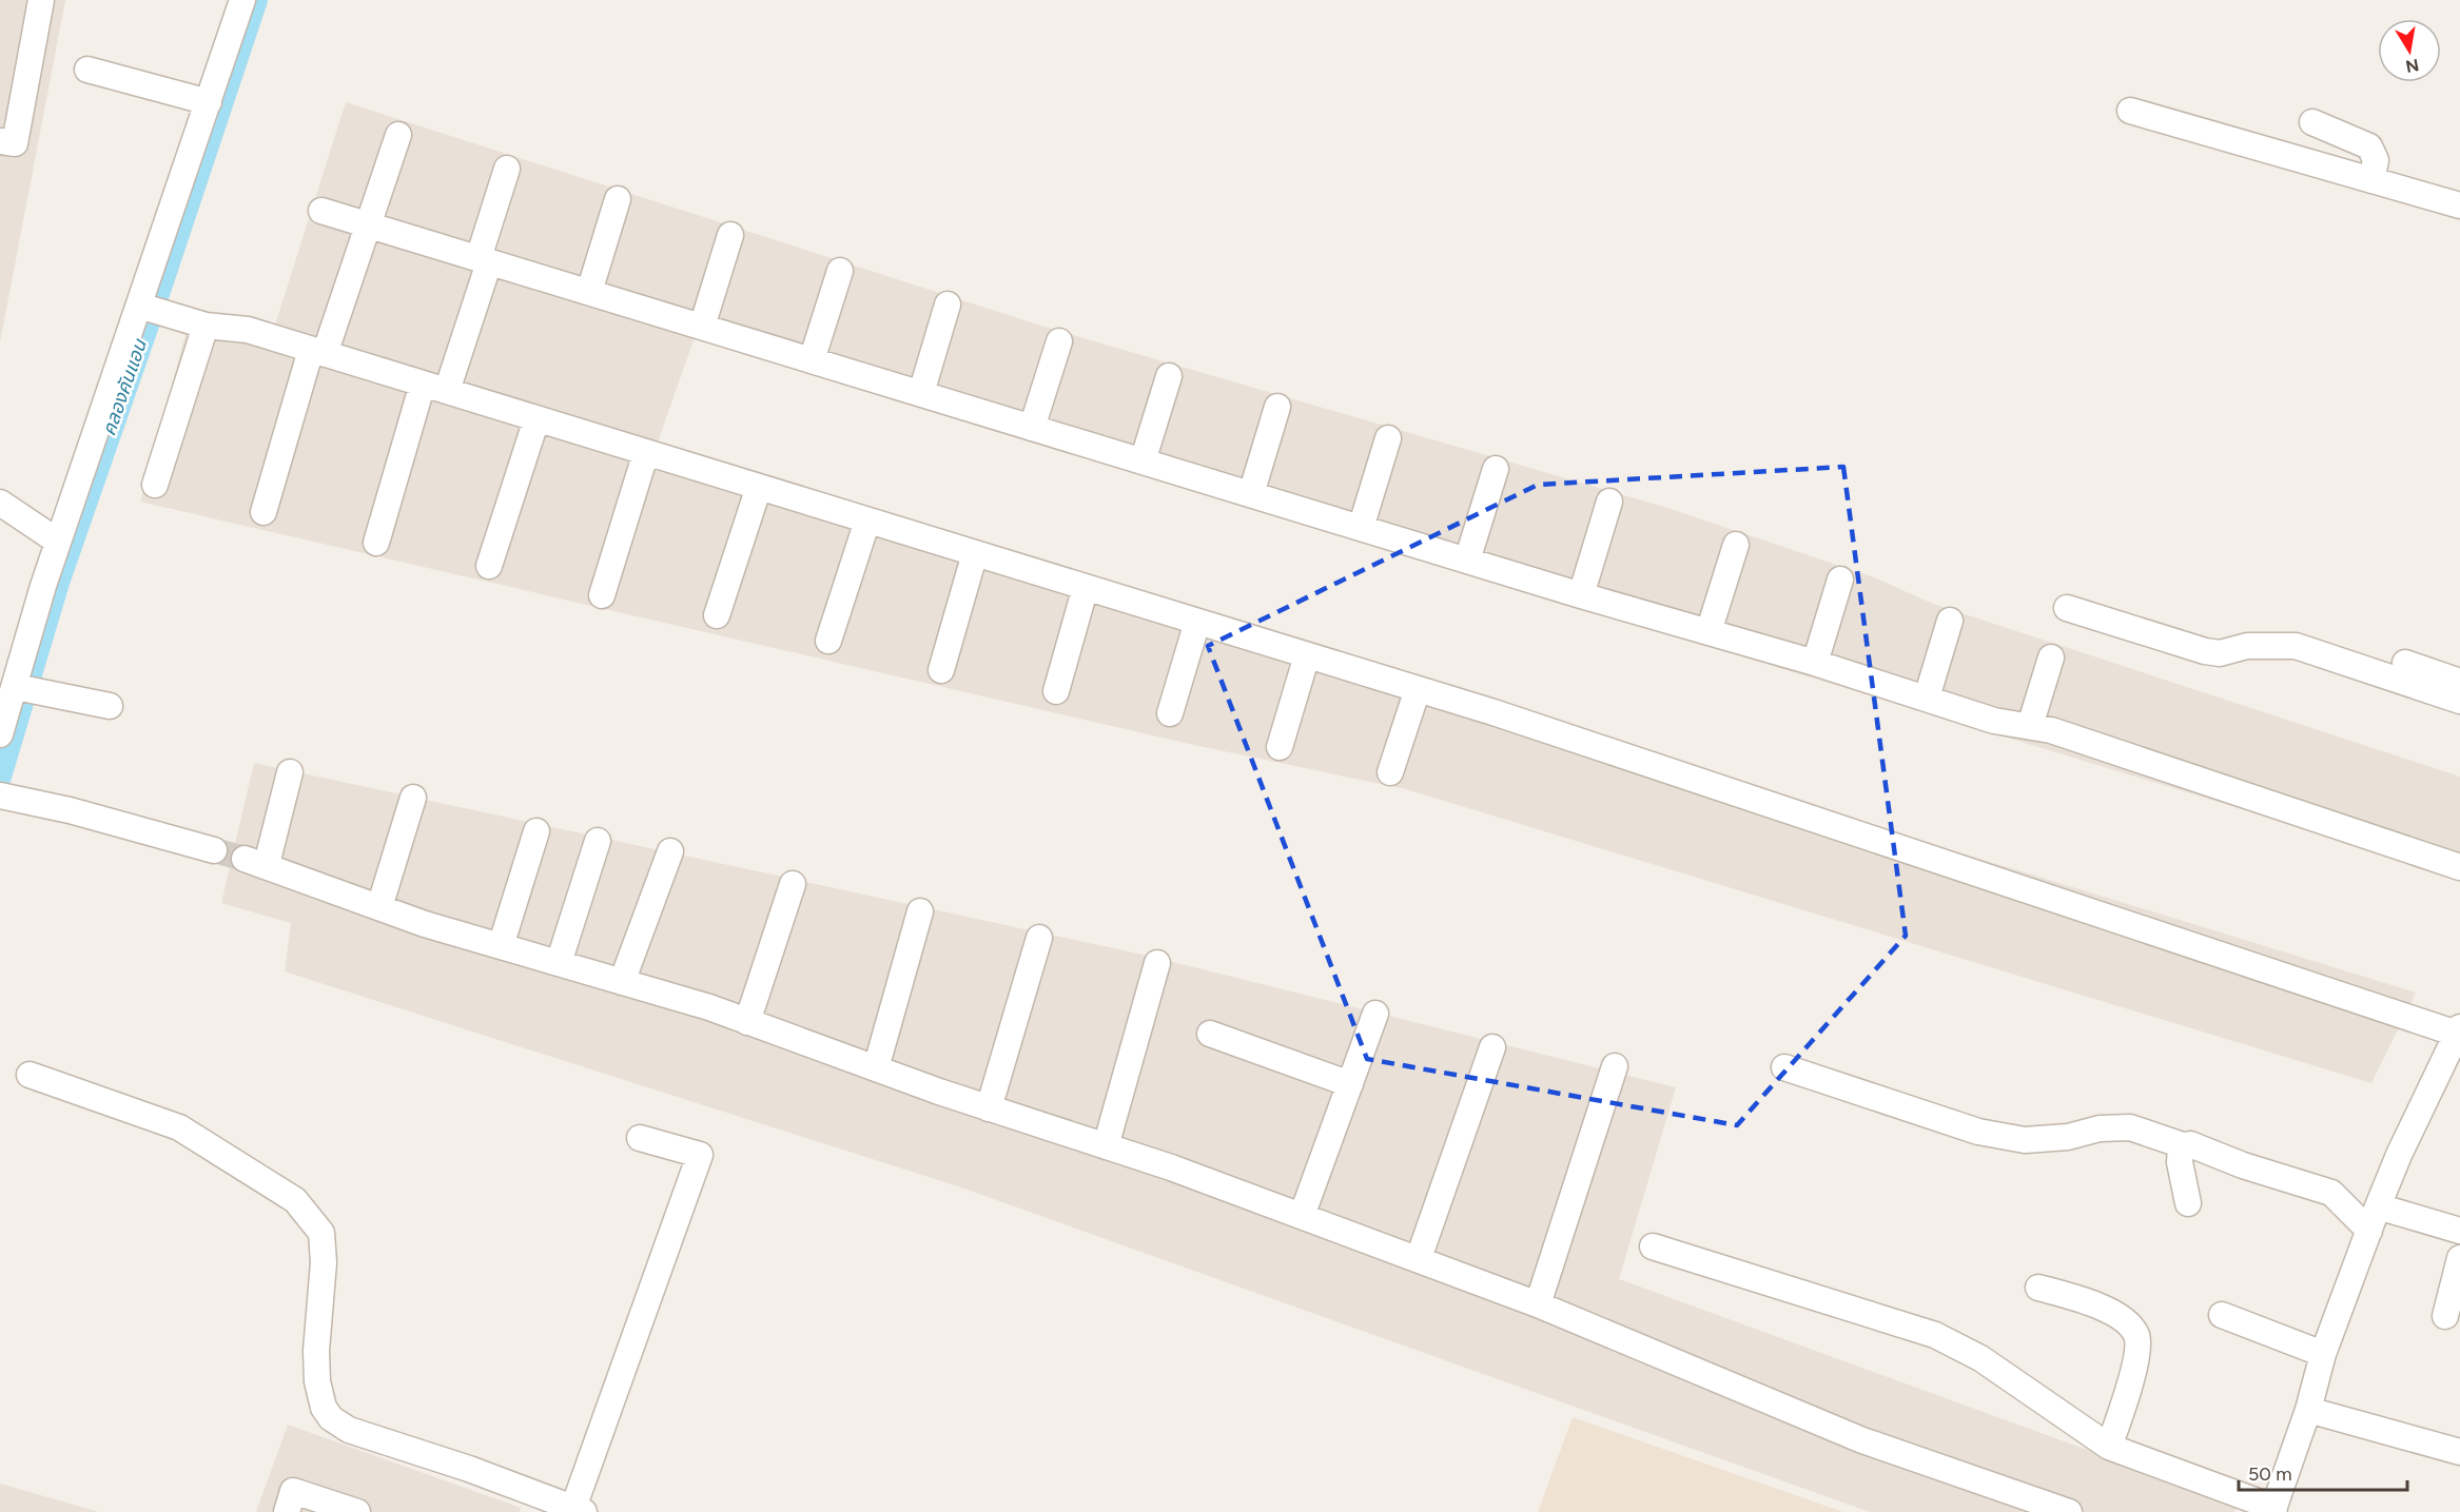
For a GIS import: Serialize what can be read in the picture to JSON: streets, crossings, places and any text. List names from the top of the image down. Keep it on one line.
{"water":["คลองคันแอน"],"scale_bar":"50 m","north":"bottom"}
